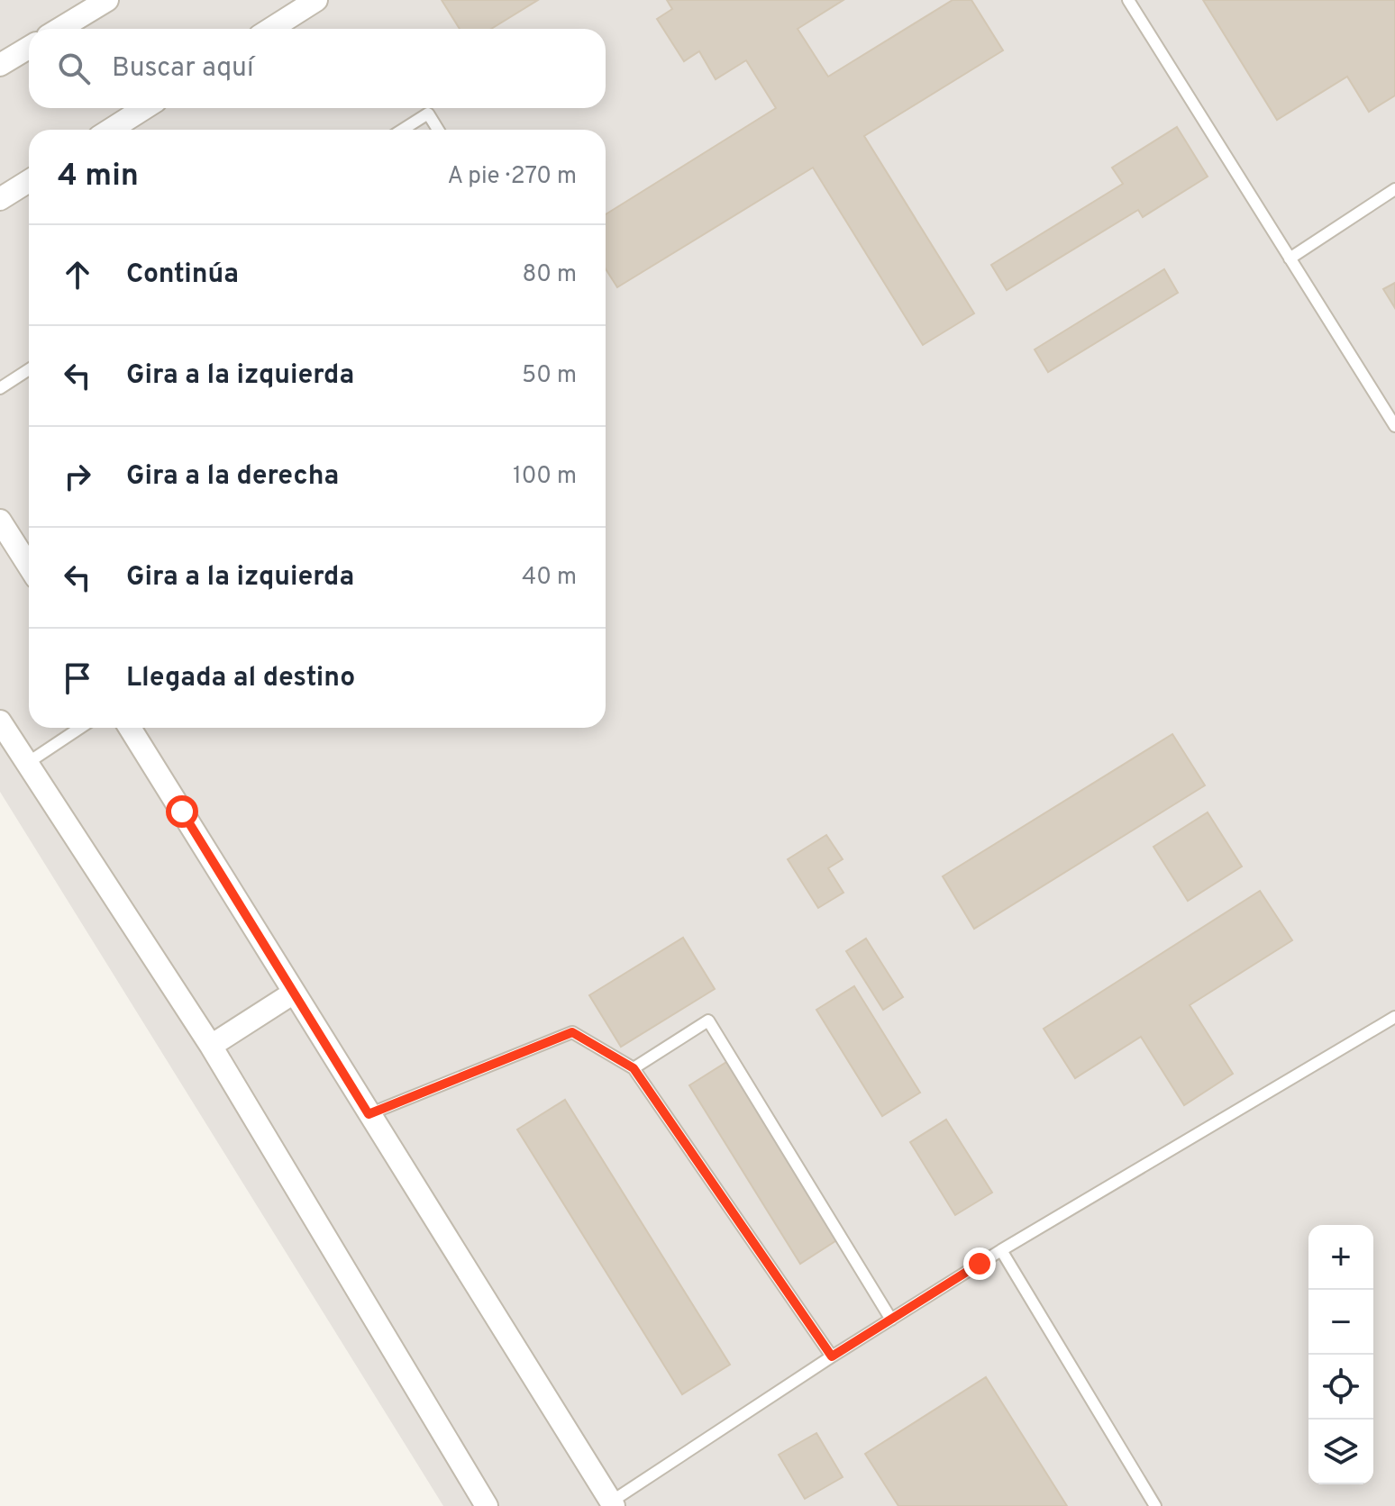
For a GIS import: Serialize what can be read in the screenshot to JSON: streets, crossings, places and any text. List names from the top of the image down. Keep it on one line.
{"page":{"search":"Buscar aquí","heading":["4 min","A pie · 270 m"],"list":[["Continúa","80 m"],["Gira a la izquierda","50 m"],["Gira a la derecha","100 m"],["Gira a la izquierda","40 m"],"Llegada al destino"],"map_buttons":["+","−"]}}
